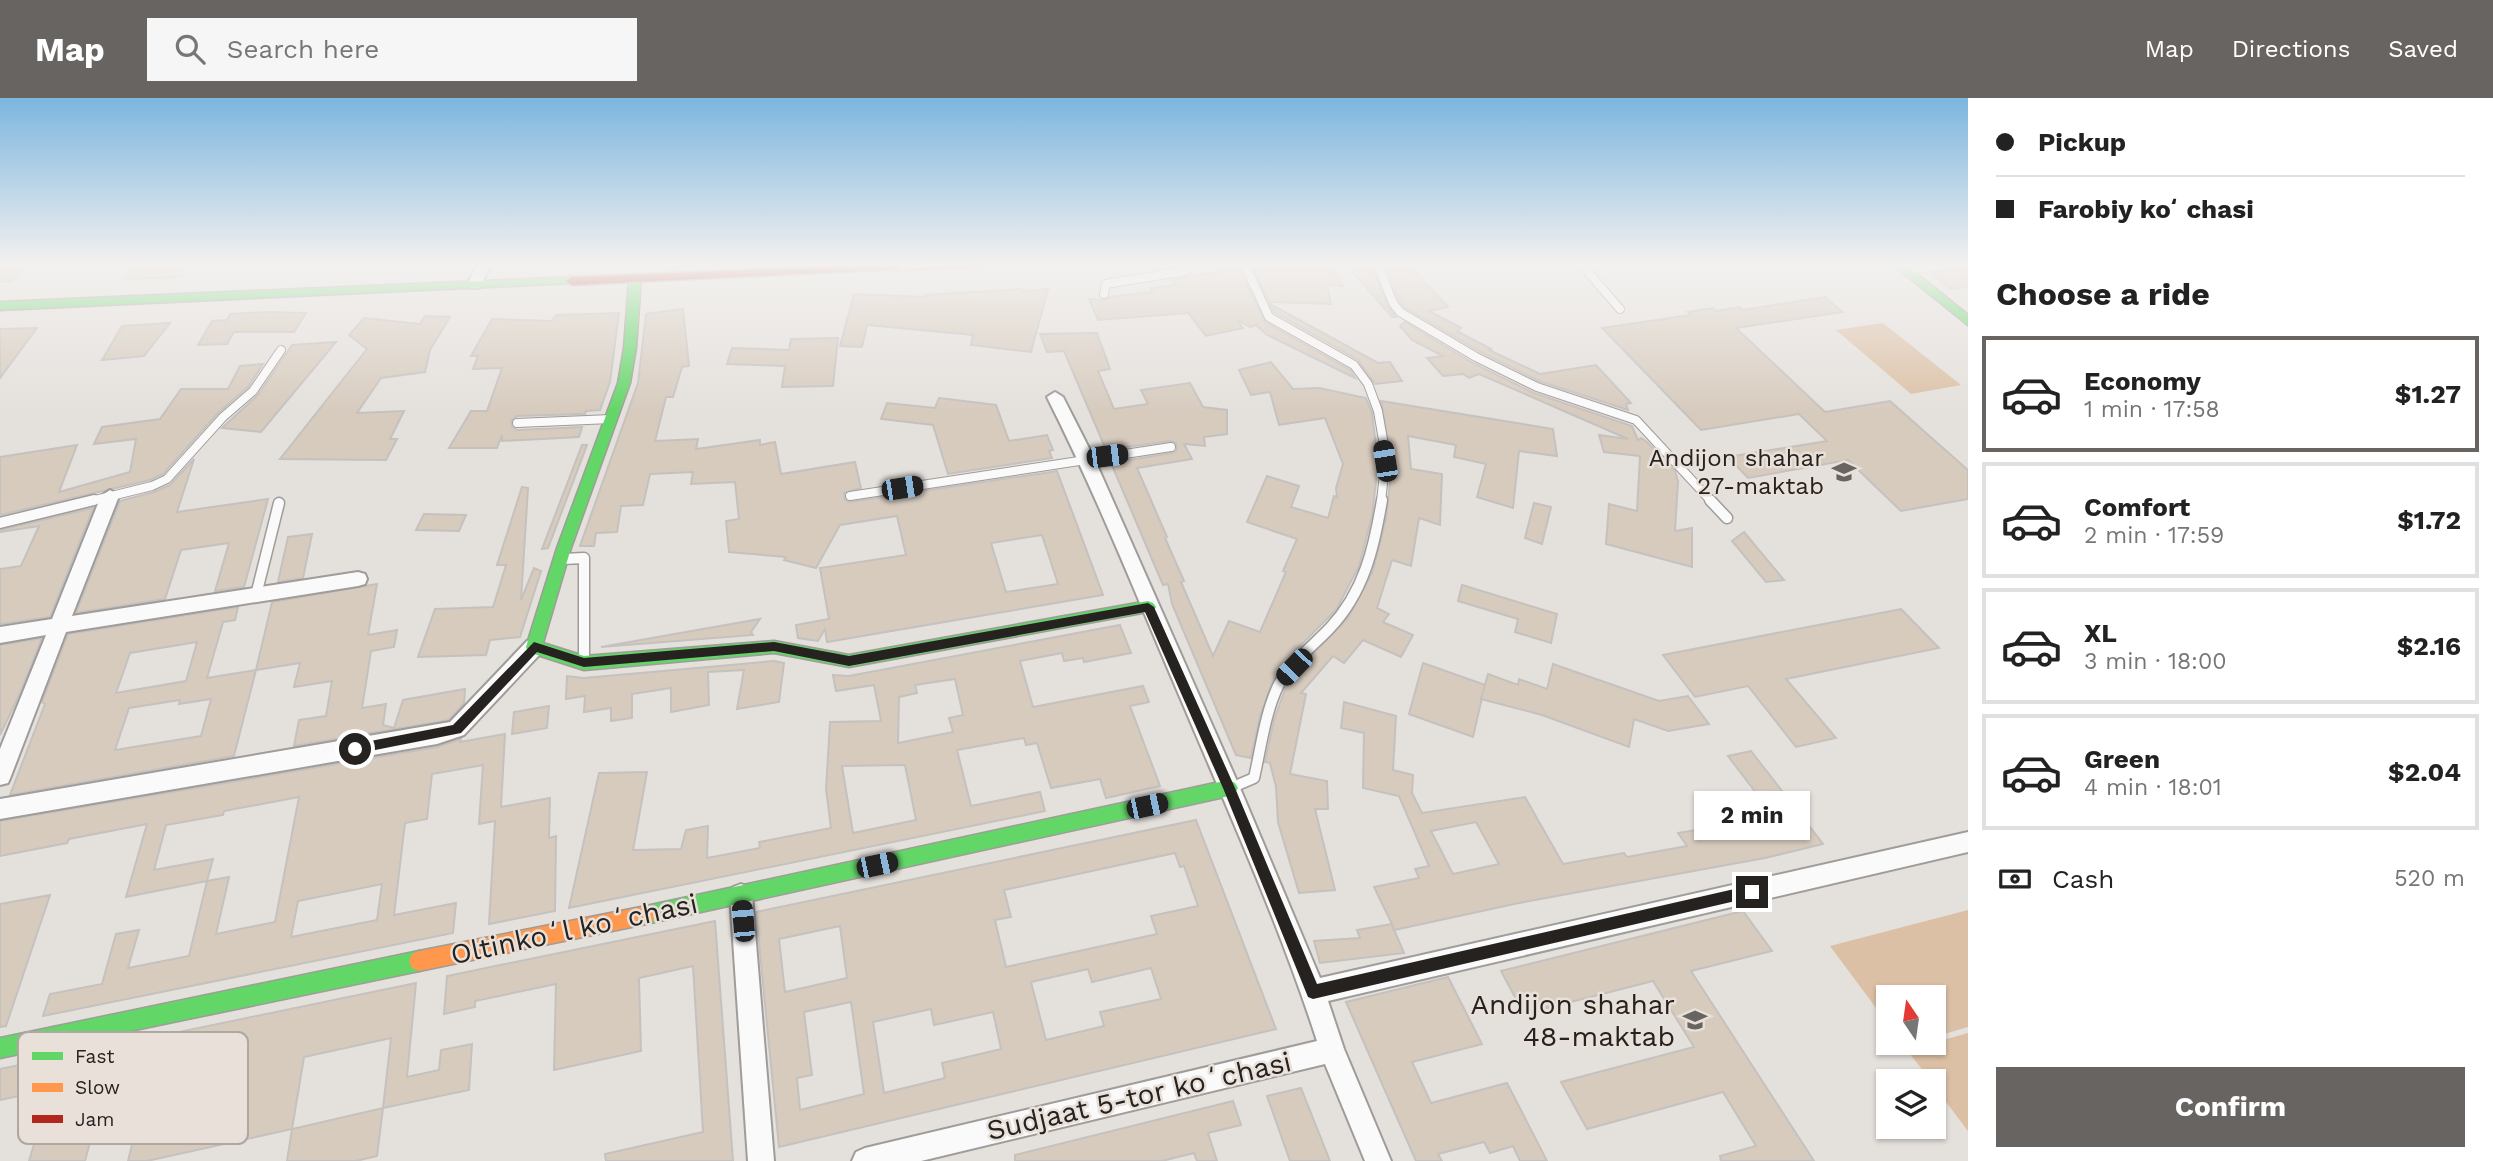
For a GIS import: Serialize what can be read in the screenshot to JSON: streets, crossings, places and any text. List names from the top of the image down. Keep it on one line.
{"streets":{"street":["Oltinkoʻl koʻchasi","Sudjaat 5-tor koʻchasi"]},"places":{"school or university":["Andijon shahar 27-maktab","Andijon shahar 48-maktab"]},"legend":["Fast","Slow","Jam"],"north":"top","page":{"header":"Map","search":"Search here","nav":["Map","Directions","Saved"],"banner":["Pickup","Farobiy koʻchasi"],"heading":"Choose a ride","list":[{"name":"Economy","note":"1 min · 17:58","value":"$1.27"},{"name":"Comfort","note":"2 min · 17:59","value":"$1.72"},{"name":"XL","note":"3 min · 18:00","value":"$2.16"},{"name":"Green","note":"4 min · 18:01","value":"$2.04"}],"bubble":"2 min","pay":["Cash","520 m"],"buttons":"Confirm"}}
